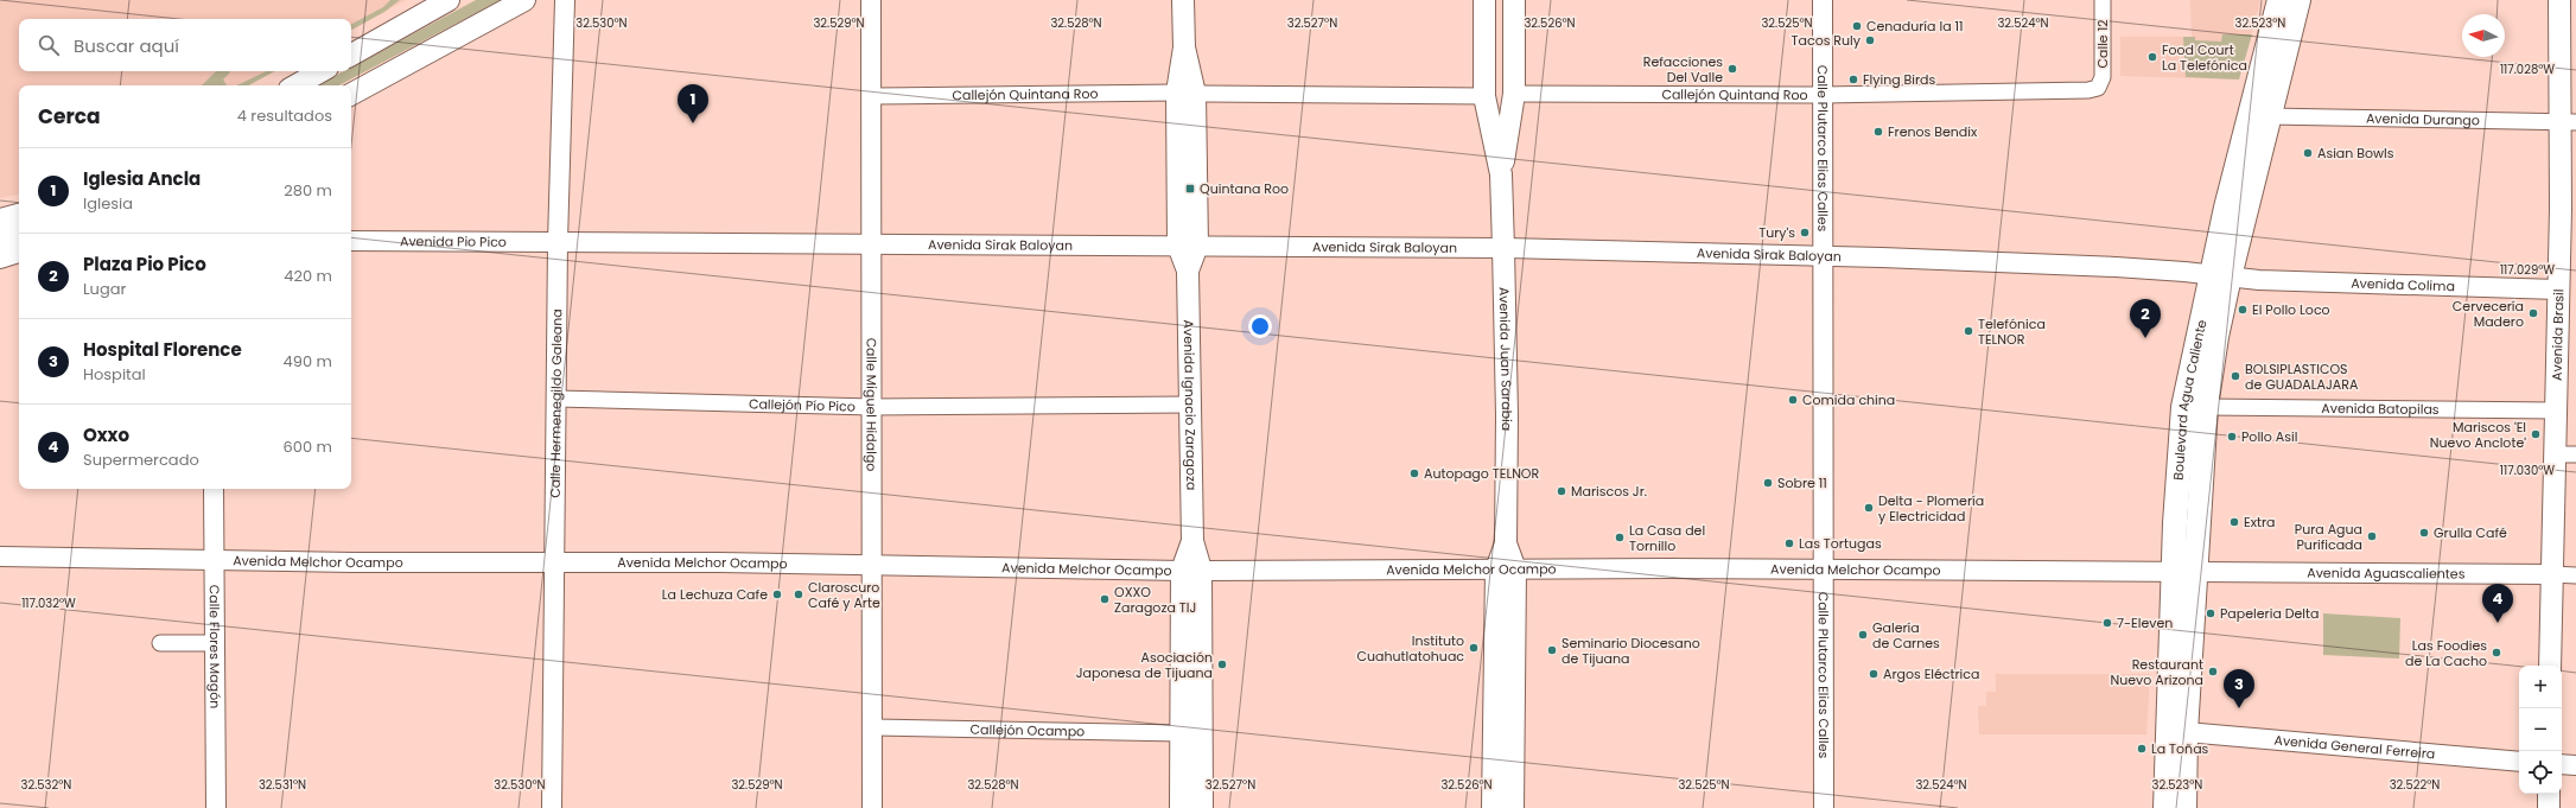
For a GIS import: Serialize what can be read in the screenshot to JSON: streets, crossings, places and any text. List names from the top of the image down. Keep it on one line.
{"streets":{"main road":["Avenida Brasil","Avenida Juan Sarabia","Boulevard Agua Caliente","Avenida Ignacio Zaragoza"],"street":["Calle 12","Callejón Quintana Roo","Avenida Durango","Calle Plutarco Elias Calles","Avenida Pio Pico","Avenida Sirak Baloyan","Avenida Colima","Calle Hermenegildo Galeana","Callejón Pío Pico","Calle Miguel Hidalgo","Avenida Batopilas","Avenida Melchor Ocampo","Avenida Aguascalientes","Calle Flores Magón","Callejón Ocampo","Avenida General Ferreira"]},"crossings":[["Calle 12","Callejón Quintana Roo"],["Callejón Quintana Roo","Calle Plutarco Elias Calles"],["Callejón Quintana Roo","Avenida Juan Sarabia"],["Callejón Quintana Roo","Calle Miguel Hidalgo"],["Callejón Quintana Roo","Avenida Ignacio Zaragoza"],["Avenida Durango","Avenida Brasil"],["Avenida Durango","Boulevard Agua Caliente"],["Calle Plutarco Elias Calles","Avenida Sirak Baloyan"],["Calle Plutarco Elias Calles","Avenida Melchor Ocampo"],["Avenida Pio Pico","Avenida Sirak Baloyan"],["Avenida Pio Pico","Calle Hermenegildo Galeana"],["Avenida Sirak Baloyan","Avenida Colima"],["Avenida Sirak Baloyan","Avenida Juan Sarabia"],["Avenida Sirak Baloyan","Boulevard Agua Caliente"],["Avenida Sirak Baloyan","Calle Hermenegildo Galeana"],["Avenida Sirak Baloyan","Calle Miguel Hidalgo"],["Avenida Sirak Baloyan","Avenida Ignacio Zaragoza"],["Avenida Colima","Avenida Brasil"],["Avenida Colima","Boulevard Agua Caliente"],["Avenida Brasil","Avenida Batopilas"],["Avenida Brasil","Avenida Aguascalientes"],["Avenida Juan Sarabia","Avenida Melchor Ocampo"],["Boulevard Agua Caliente","Avenida Batopilas"],["Boulevard Agua Caliente","Avenida Melchor Ocampo"],["Boulevard Agua Caliente","Avenida Aguascalientes"],["Boulevard Agua Caliente","Avenida General Ferreira"],["Calle Hermenegildo Galeana","Callejón Pío Pico"],["Calle Hermenegildo Galeana","Avenida Melchor Ocampo"],["Callejón Pío Pico","Calle Miguel Hidalgo"],["Callejón Pío Pico","Avenida Ignacio Zaragoza"],["Calle Miguel Hidalgo","Avenida Melchor Ocampo"],["Calle Miguel Hidalgo","Callejón Ocampo"],["Avenida Ignacio Zaragoza","Avenida Melchor Ocampo"],["Avenida Ignacio Zaragoza","Callejón Ocampo"],["Avenida Melchor Ocampo","Avenida Aguascalientes"],["Avenida Melchor Ocampo","Calle Flores Magón"]],"places":{"other":["Cenaduría la 11","Tacos Ruly","Food Court La Telefónica","Refacciones Del Valle","Flying Birds","Frenos Bendix","Asian Bowls","Tury's","El Pollo Loco","Cervecería Madero","Telefónica TELNOR","BOLSIPLASTICOS de GUADALAJARA","Comida china","Mariscos 'El Nuevo Anclote'","Pollo Asil","Autopago TELNOR","Sobre 11","Mariscos Jr.","Delta - Plomería y Electricidad","Extra","Grulla Café","Pura Agua Purificada","La Casa del Tornillo","Las Tortugas","La Lechuza Cafe","Claroscuro Café y Arte","OXXO Zaragoza TIJ","Papeleria Delta","7-Eleven","Galería de Carnes","Instituto Cuahutlatohuac","Seminario Diocesano de Tijuana","Las Foodies de La Cacho","Asociación Japonesa de Tijuana","Restaurant Nuevo Arizona","Argos Eléctrica","La Toñas"],"transit":["Quintana Roo"]},"north":"left","page":{"search":"Buscar aquí","pins":["1","2","4","3"],"heading":["Cerca","4 resultados"],"list":[{"mark":"1","name":"Iglesia Ancla","note":"Iglesia","value":"280 m"},{"mark":"2","name":"Plaza Pio Pico","note":"Lugar","value":"420 m"},{"mark":"3","name":"Hospital Florence","note":"Hospital","value":"490 m"},{"mark":"4","name":"Oxxo","note":"Supermercado","value":"600 m"}],"map_buttons":["+","−"]},"coordinates":["32.530°N","32.529°N","32.528°N","32.527°N","32.526°N","32.525°N","32.524°N","32.523°N","117.028°W","117.029°W","117.030°W","117.032°W","32.532°N","32.531°N","32.522°N"]}
